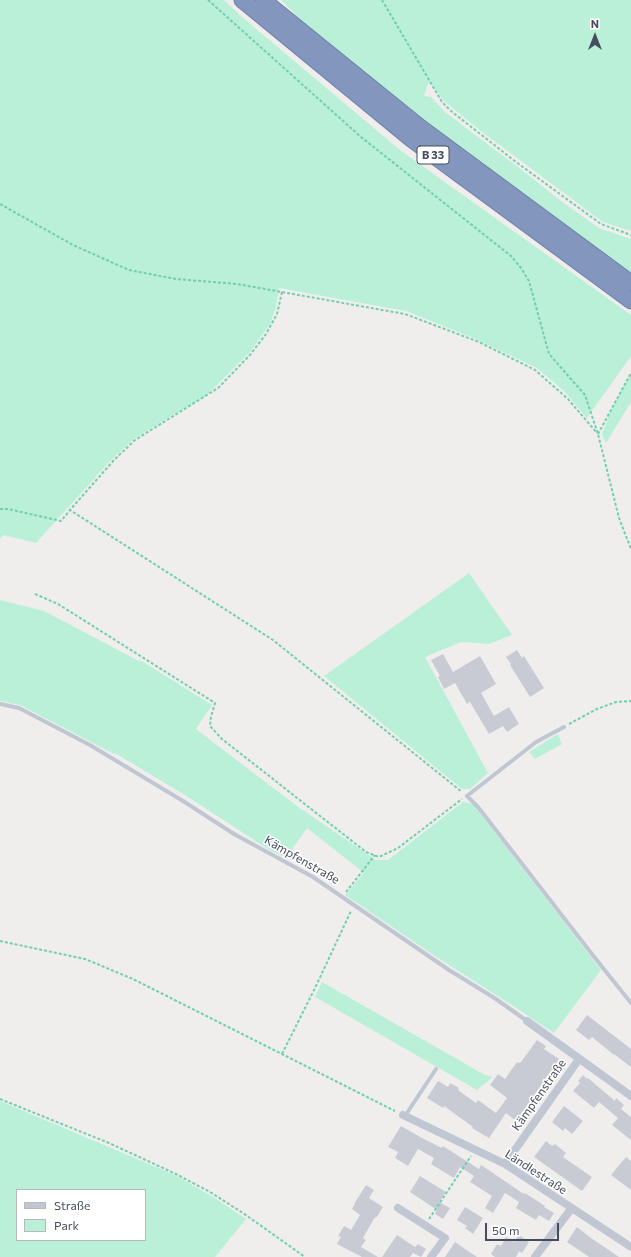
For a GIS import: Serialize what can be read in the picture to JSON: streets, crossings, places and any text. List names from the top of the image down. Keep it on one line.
{"streets":{"highway":["B 33"],"street":["Kämpfenstraße","Ländlestraße"]},"crossings":[["Kämpfenstraße","Ländlestraße"]],"legend":["Straße","Park"],"scale_bar":"50 m","north":"top"}
